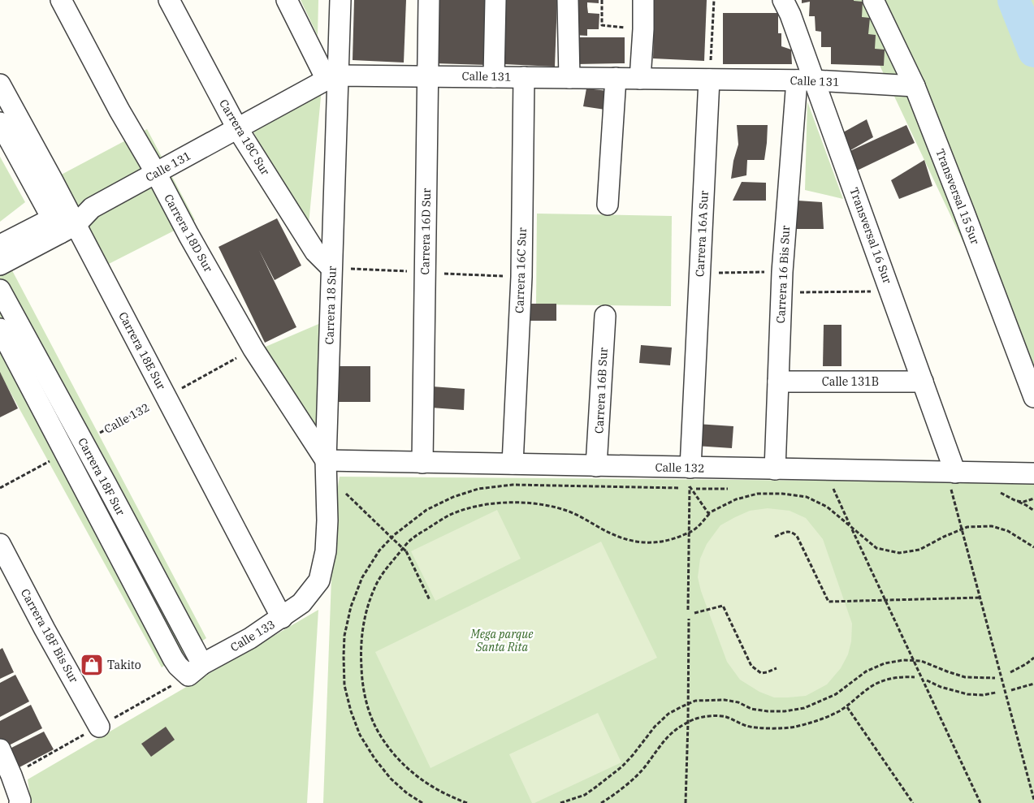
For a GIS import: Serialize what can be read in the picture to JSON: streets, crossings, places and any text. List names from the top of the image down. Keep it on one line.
{"streets":{"street":["Calle 131","Carrera 18C Sur","Transversal 15 Sur","Carrera 16D Sur","Carrera 18D Sur","Carrera 16A Sur","Transversal 16 Sur","Carrera 16C Sur","Carrera 16 Bis Sur","Carrera 18 Sur","Carrera 18E Sur","Calle 131B","Carrera 16B Sur","Calle 132","Carrera 18F Sur","Carrera 18F Bis Sur","Calle 133"]},"crossings":[["Calle 131","Carrera 18C Sur"],["Calle 131","Transversal 15 Sur"],["Calle 131","Carrera 16D Sur"],["Calle 131","Carrera 18D Sur"],["Calle 131","Carrera 16A Sur"],["Calle 131","Transversal 16 Sur"],["Calle 131","Carrera 16C Sur"],["Calle 131","Carrera 16 Bis Sur"],["Calle 131","Carrera 18 Sur"],["Calle 131","Carrera 18E Sur"],["Carrera 18C Sur","Carrera 18 Sur"],["Carrera 16D Sur","Calle 132"],["Carrera 18D Sur","Carrera 18 Sur"],["Carrera 18D Sur","Calle 132"],["Carrera 16A Sur","Calle 132"],["Transversal 16 Sur","Carrera 16 Bis Sur"],["Transversal 16 Sur","Calle 131B"],["Transversal 16 Sur","Calle 132"],["Carrera 16C Sur","Calle 132"],["Carrera 16 Bis Sur","Calle 131B"],["Carrera 16 Bis Sur","Calle 132"],["Carrera 18 Sur","Calle 132"],["Carrera 18 Sur","Calle 133"],["Carrera 18E Sur","Calle 132"],["Carrera 18E Sur","Calle 133"],["Carrera 16B Sur","Calle 132"],["Calle 132","Carrera 18F Sur"],["Carrera 18F Sur","Calle 133"]],"parks":["Mega parque Santa Rita"],"places":{"shop":["Takito"]}}
